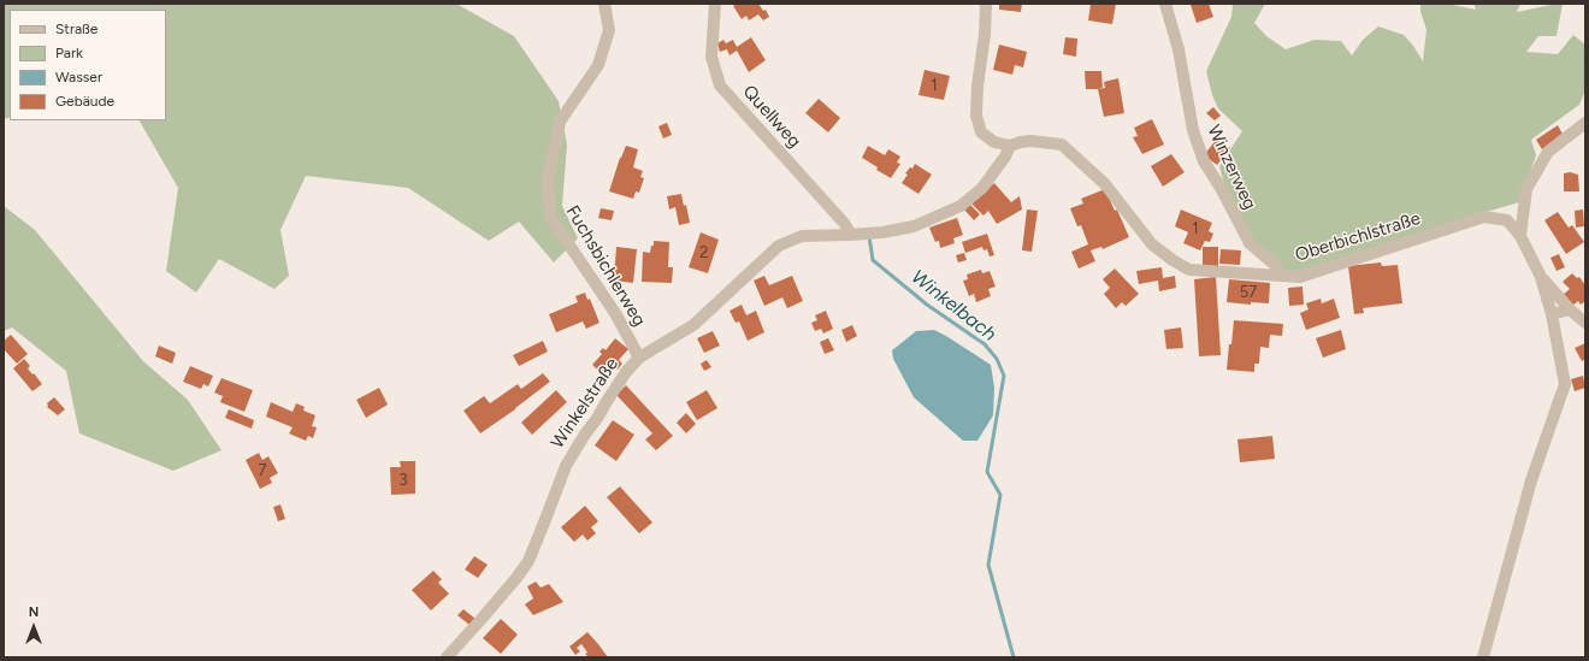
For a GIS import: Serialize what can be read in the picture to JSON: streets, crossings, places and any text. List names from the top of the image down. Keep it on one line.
{"streets":{"street":["Quellweg","Winzerweg","Oberbichlstraße","Fuchsbichlerweg","Winkelstraße"]},"crossings":[["Quellweg","Winkelstraße"],["Winzerweg","Oberbichlstraße"],["Fuchsbichlerweg","Winkelstraße"]],"water":["Winkelbach"],"house_numbers":["1","1","2","57","7","3"],"legend":["Straße","Park","Wasser","Gebäude"],"north":"top"}
